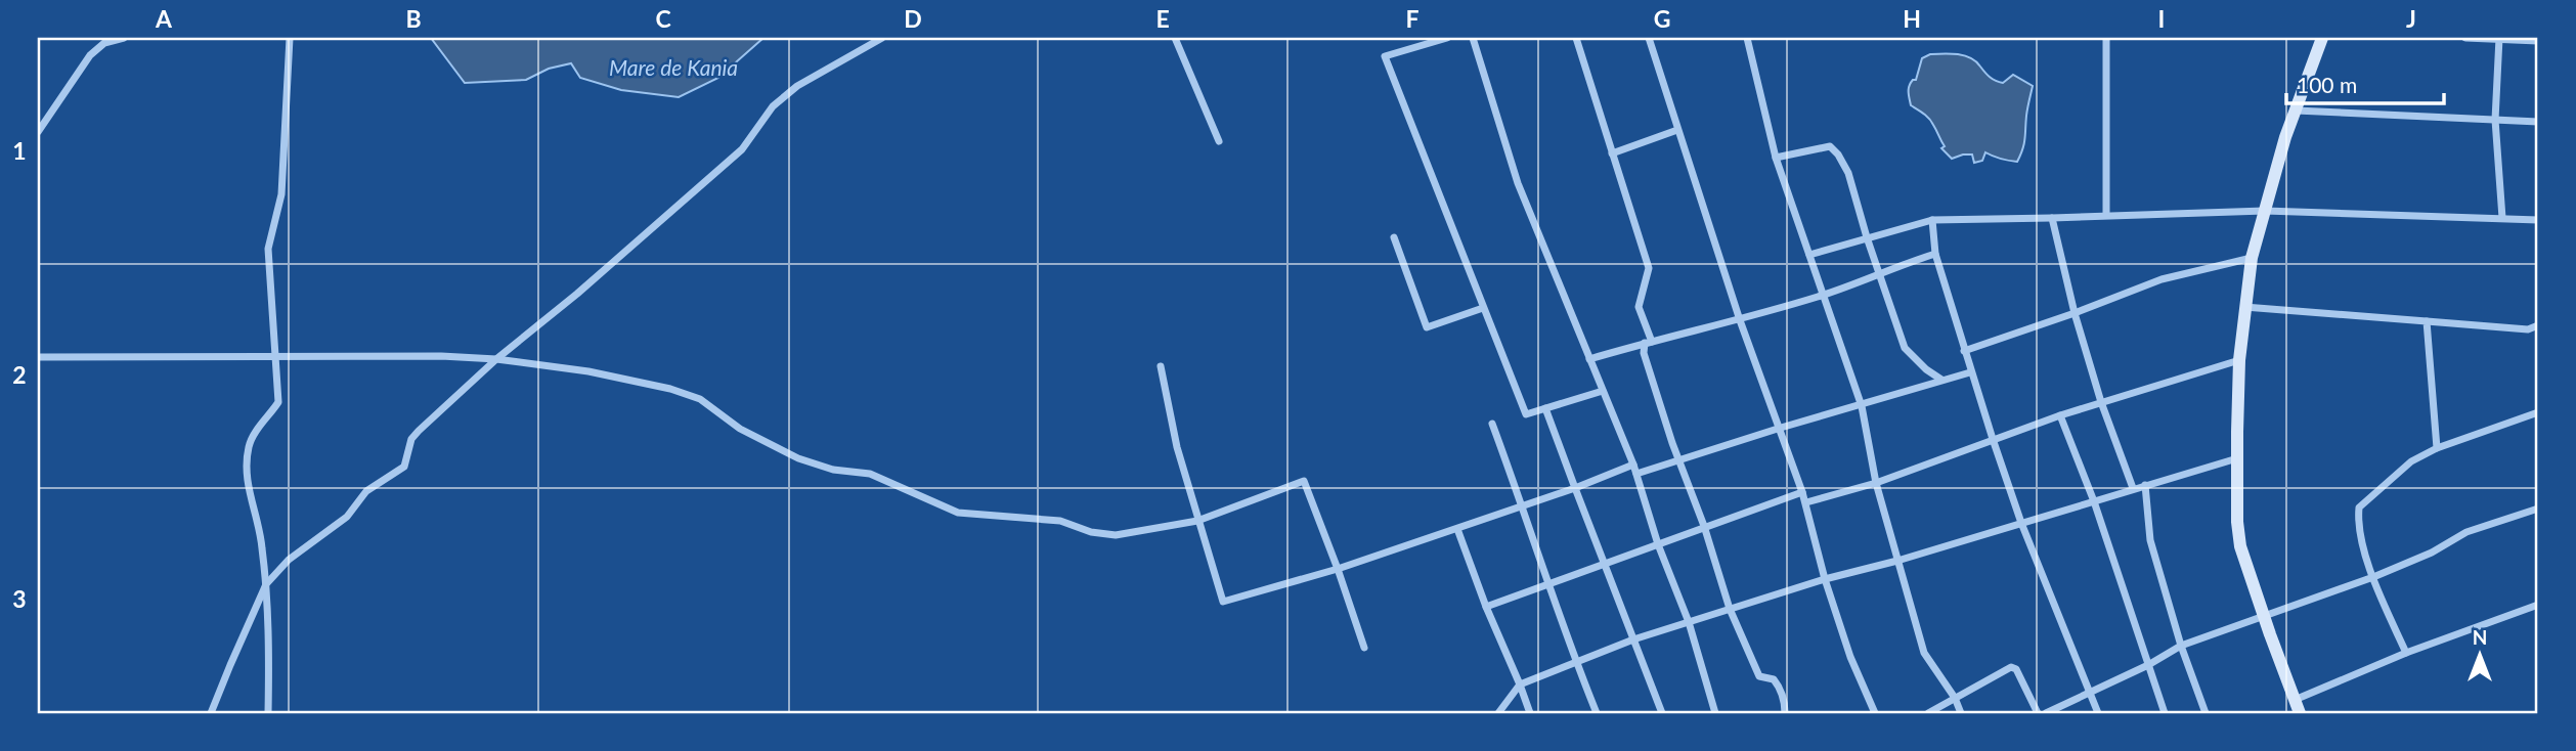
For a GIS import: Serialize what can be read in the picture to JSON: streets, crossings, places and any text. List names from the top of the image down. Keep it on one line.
{"water":["Mare de Kania"],"scale_bar":"100 m","north":"top","grid":{"columns":["A","B","C","D","E","F","G","H","I","J"],"rows":["1","2","3"]}}
